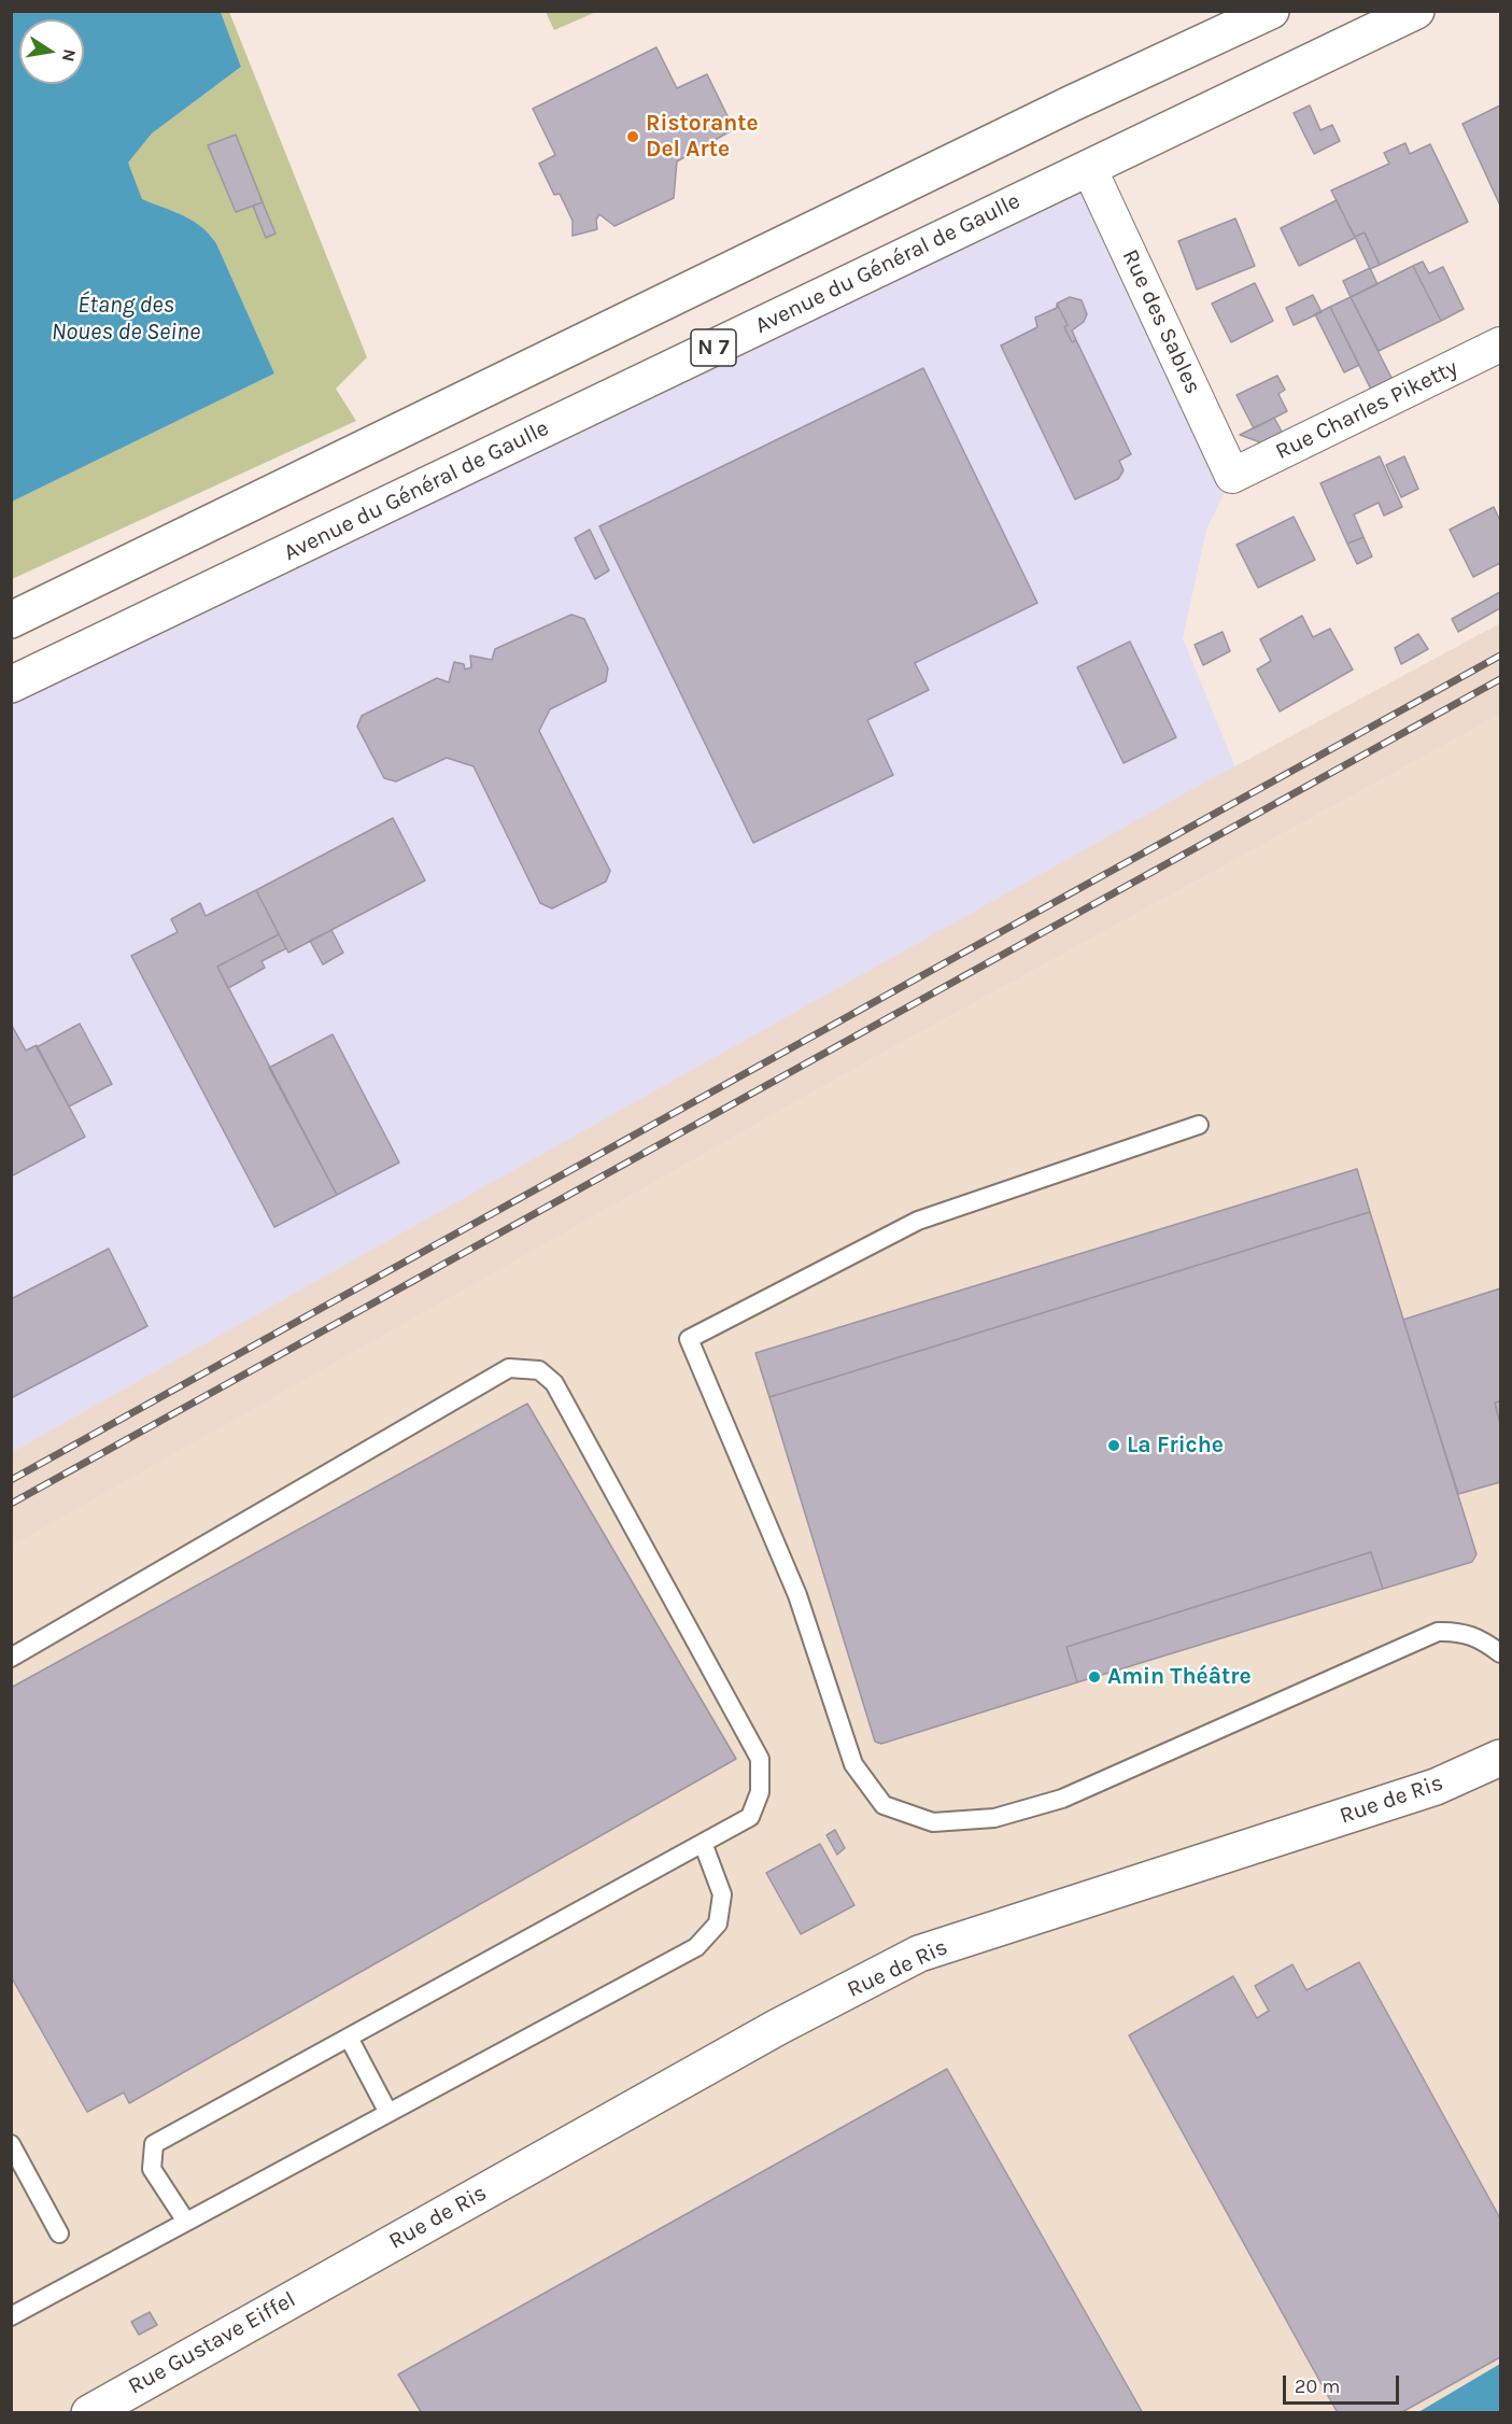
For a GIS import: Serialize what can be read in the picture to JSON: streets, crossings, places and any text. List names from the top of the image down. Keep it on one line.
{"streets":{"main road":["Avenue du Général de Gaulle","N 7","Rue de Ris","Rue Gustave Eiffel"],"street":["Rue des Sables","Rue Charles Piketty"]},"crossings":[["Avenue du Général de Gaulle","Rue des Sables"],["Rue des Sables","Rue Charles Piketty"],["Rue de Ris","Rue Gustave Eiffel"]],"water":["Étang des Noues de Seine"],"places":["Ristorante Del Arte","La Friche","Amin Théâtre"],"scale_bar":"20 m","north":"right"}
